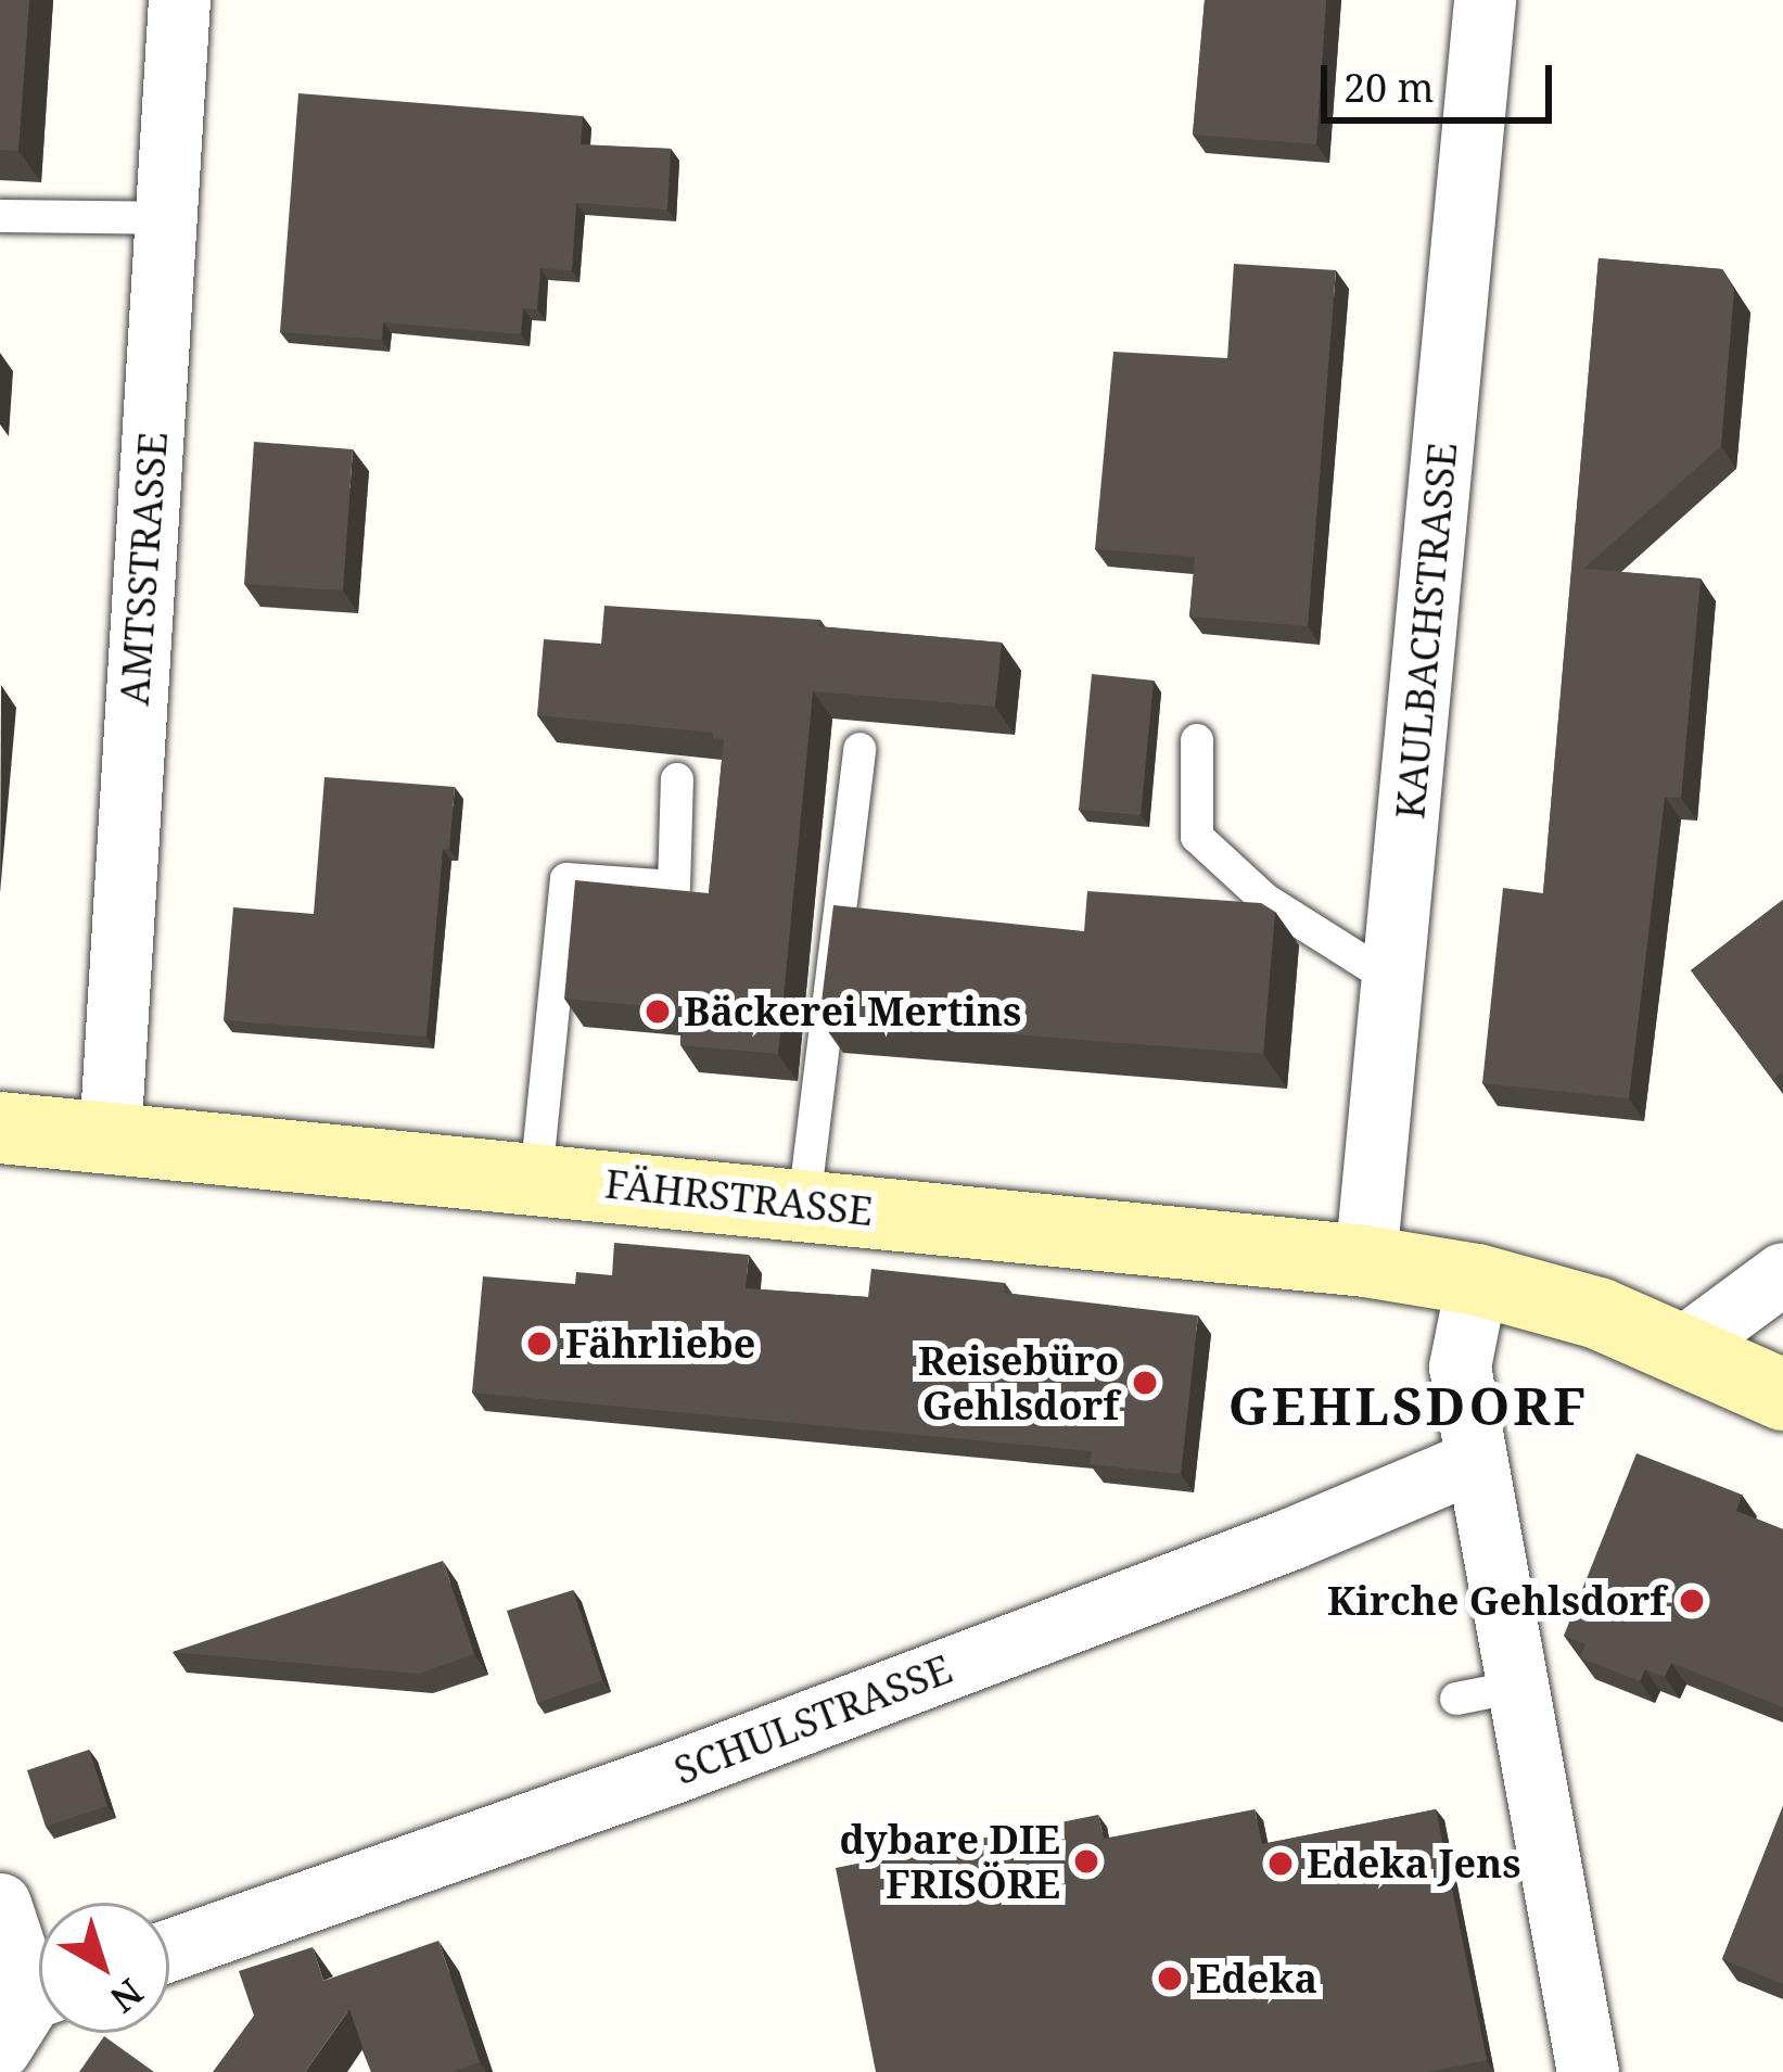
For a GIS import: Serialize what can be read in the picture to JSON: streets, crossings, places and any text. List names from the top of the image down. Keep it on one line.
{"streets":{"street":["AMTSSTRASSE","KAULBACHSTRASSE","FÄHRSTRASSE","SCHULSTRASSE"]},"crossings":[["AMTSSTRASSE","FÄHRSTRASSE"],["KAULBACHSTRASSE","FÄHRSTRASSE"]],"districts":["GEHLSDORF"],"places":["Bäckerei Mertins","Fährliebe","Reisebüro Gehlsdorf","Kirche Gehlsdorf","dybare DIE FRISÖRE","Edeka Jens","Edeka"],"scale_bar":"20 m","north":"bottom right"}
